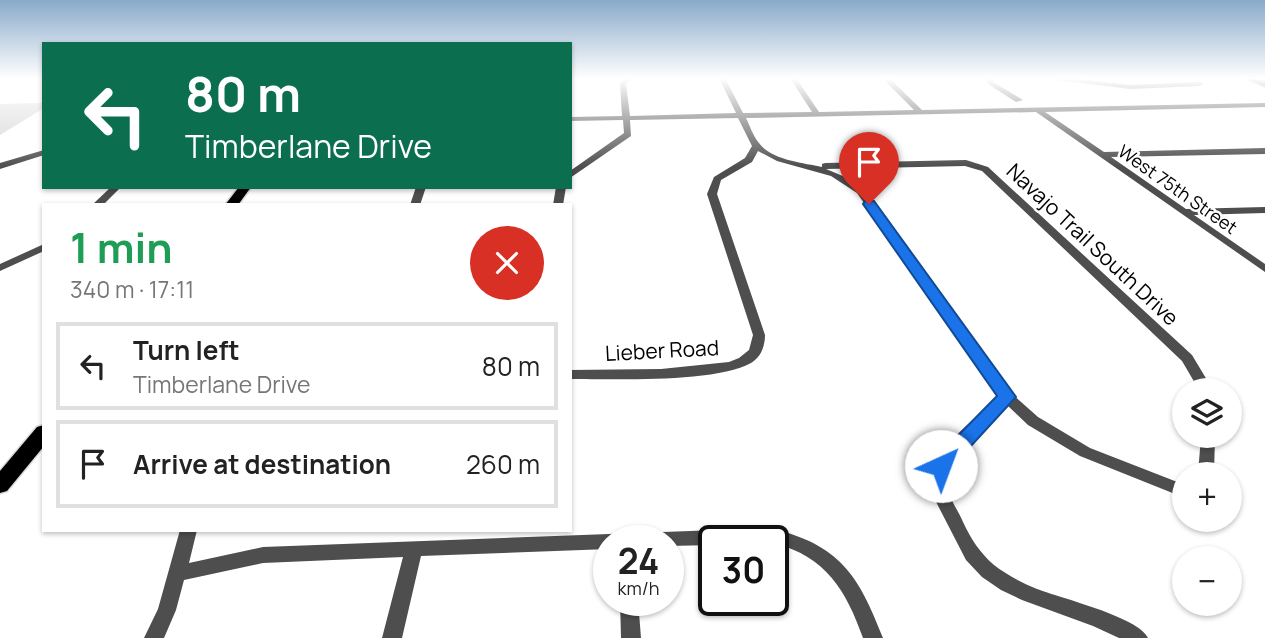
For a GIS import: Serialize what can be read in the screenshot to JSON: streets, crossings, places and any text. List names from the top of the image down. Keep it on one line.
{"streets":{"street":["West 75th Street","Navajo Trail South Drive","Lieber Road"]},"page":{"turn":["80 m","Timberlane Drive"],"heading":["1 min","340 m · 17:11"],"list":[{"name":"Turn left","note":"Timberlane Drive","value":"80 m"},{"name":"Arrive at destination","value":"260 m"}],"map_buttons":["+","−"],"speed":"24 km/h","limit":"30"}}
